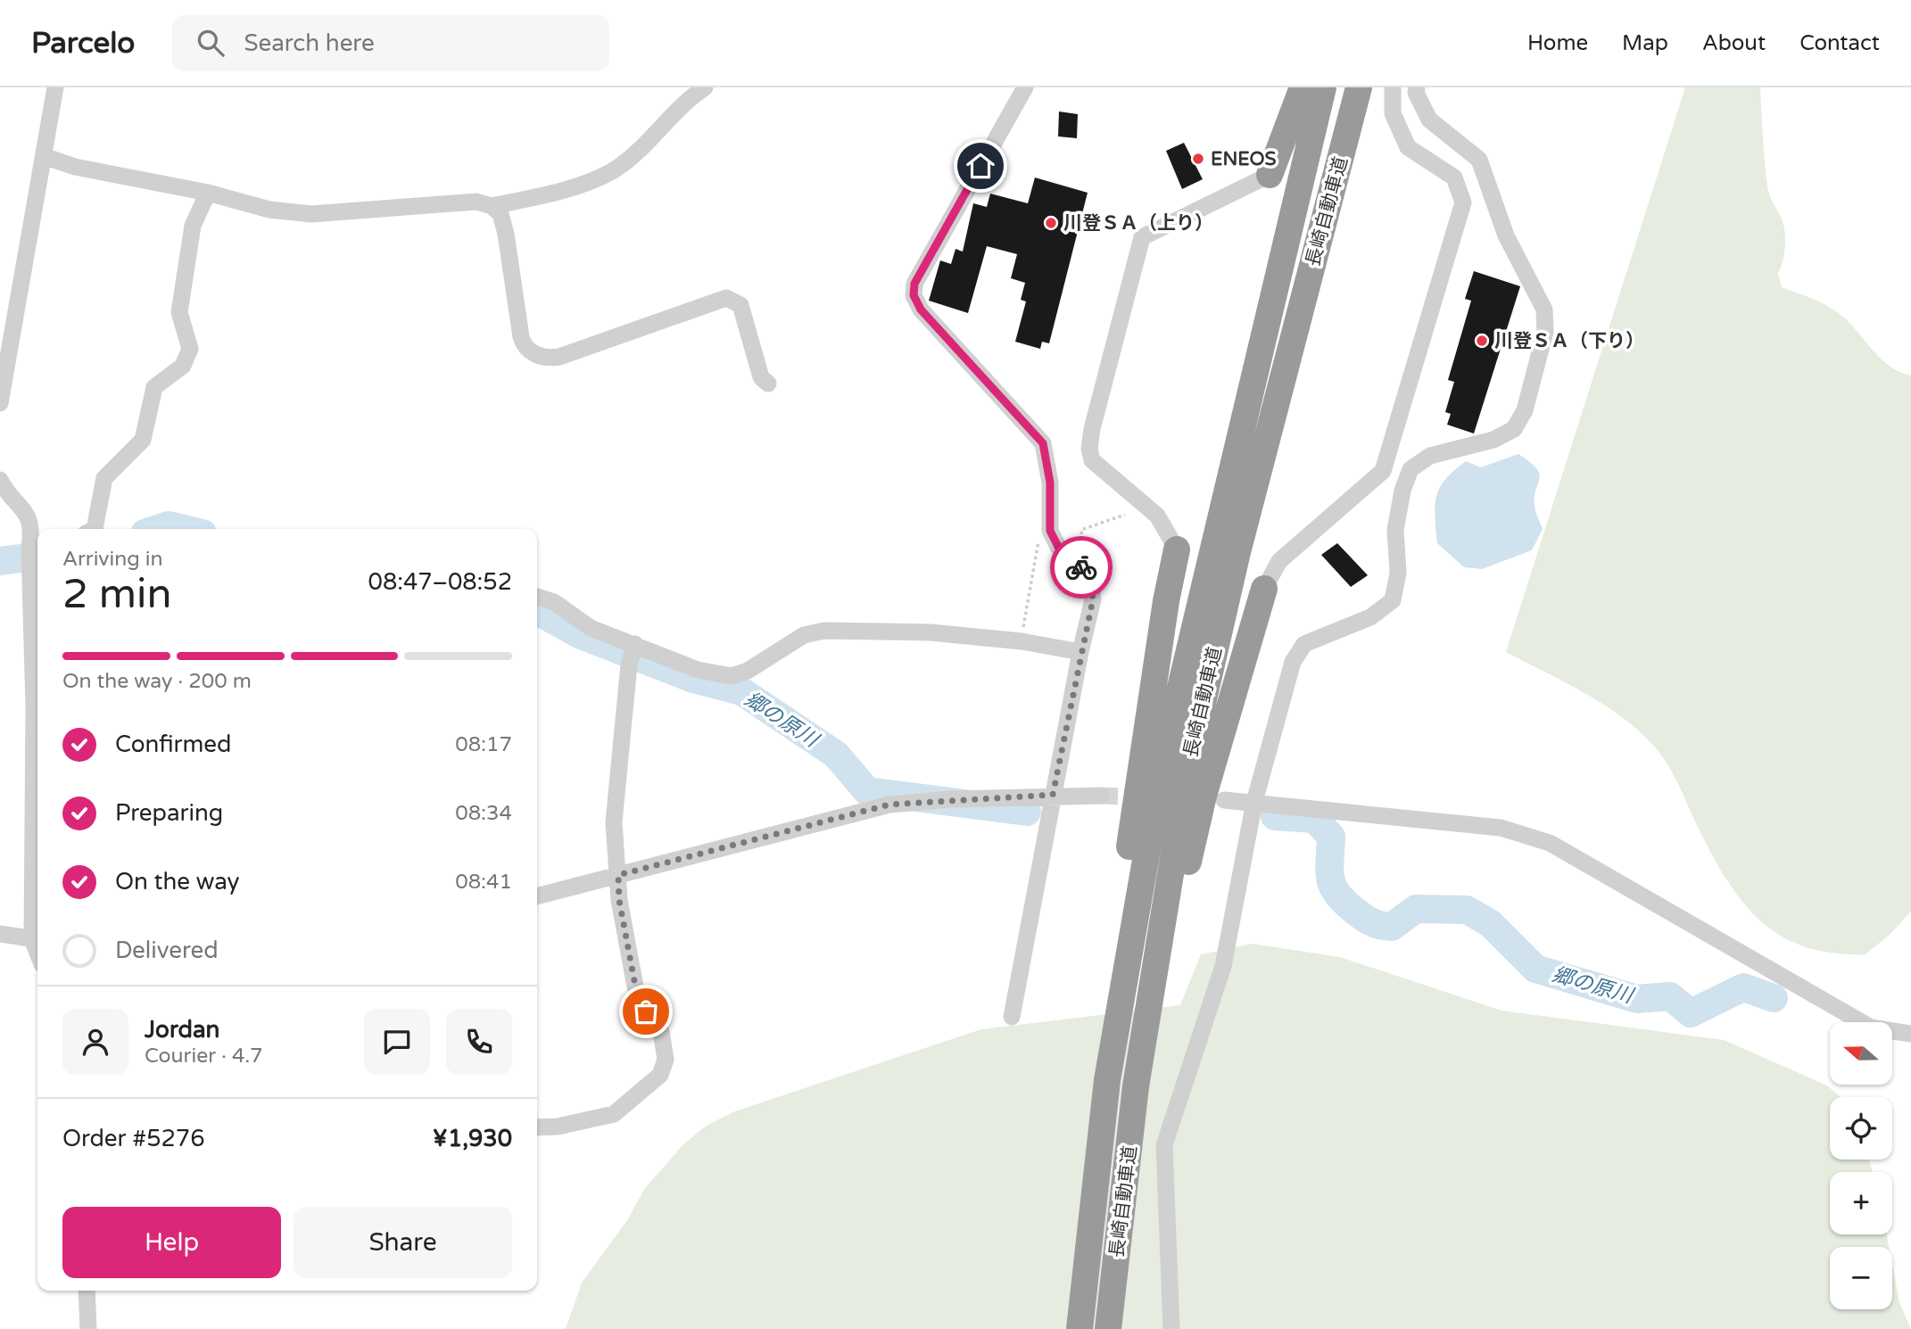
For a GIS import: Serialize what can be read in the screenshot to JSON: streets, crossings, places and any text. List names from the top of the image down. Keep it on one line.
{"streets":{"highway":["長崎自動車道"]},"water":["郷の原川"],"places":["ENEOS","川登ＳＡ（上り）","川登ＳＡ（下り）"],"north":"left","page":{"header":"Parcelo","search":"Search here","nav":["Home","Map","About","Contact"],"heading":["2 min","Arriving in","08:47–08:52"],"panel":["Jordan","Courier · 4.7","Order #5276","¥1,930"],"bar":"On the way · 200 m","list":[["Confirmed","08:17"],["Preparing","08:34"],["On the way","08:41"],"Delivered"],"map_buttons":["+","−"],"buttons":["Help","Share"]}}
